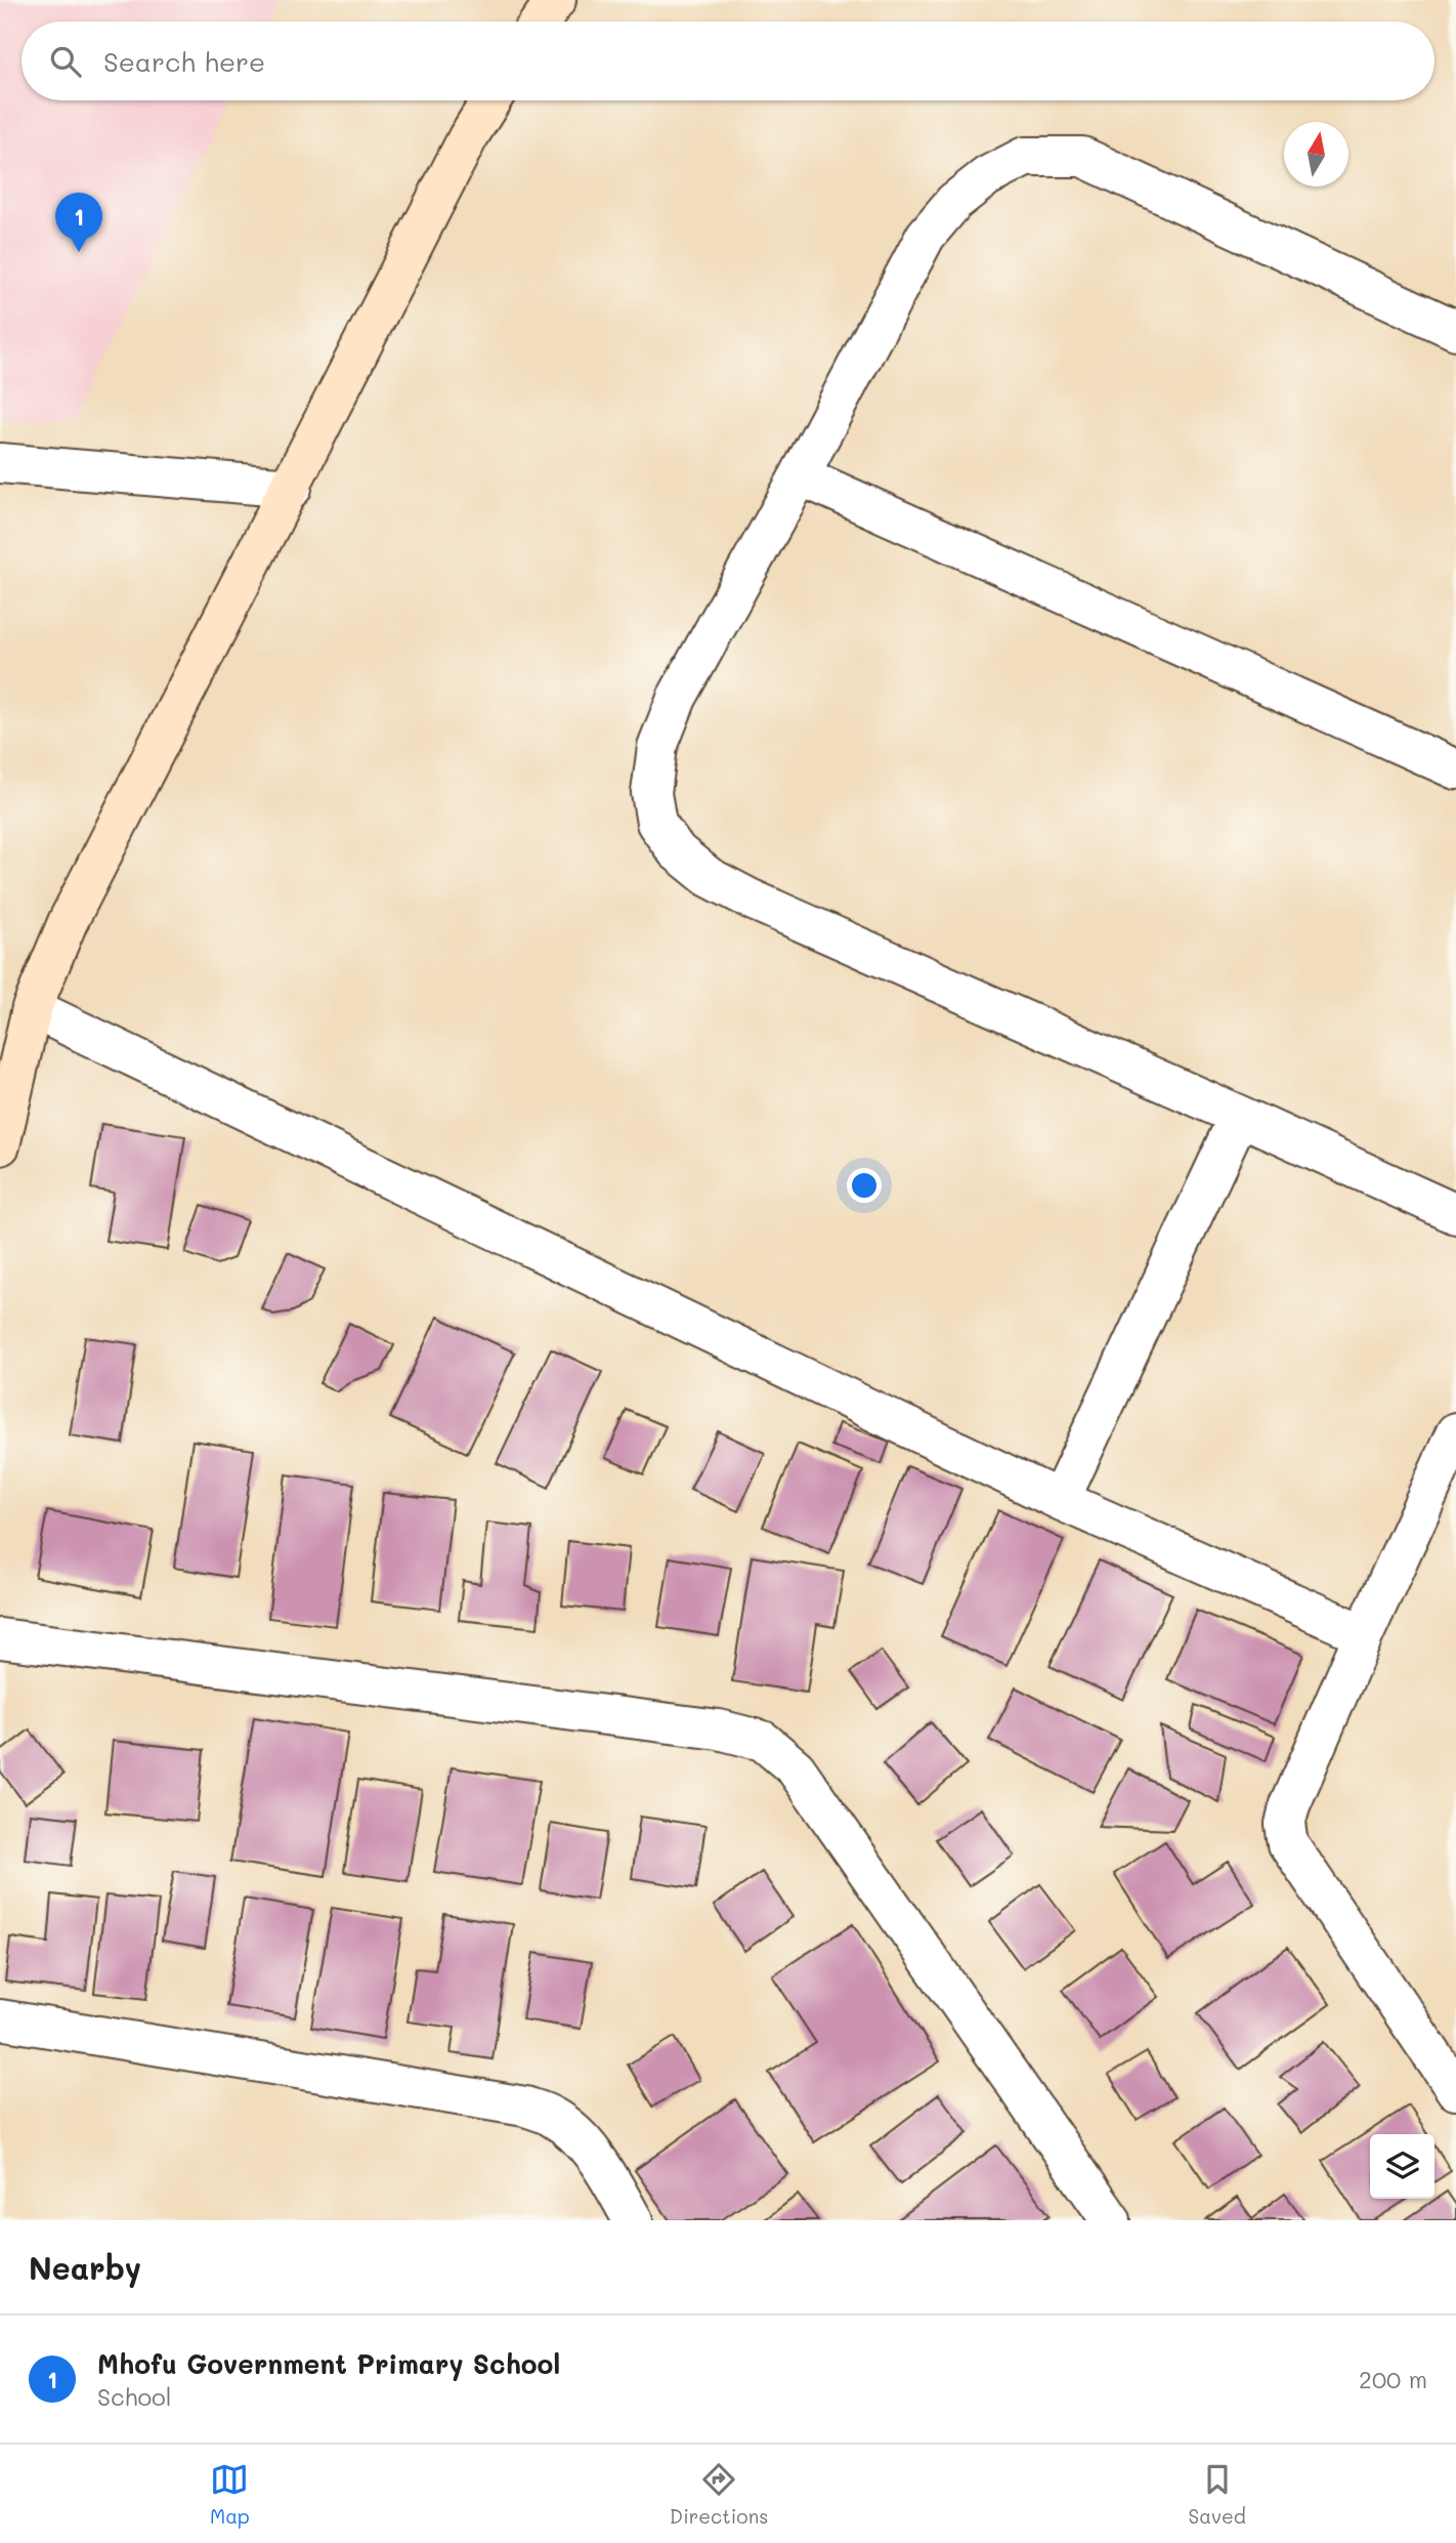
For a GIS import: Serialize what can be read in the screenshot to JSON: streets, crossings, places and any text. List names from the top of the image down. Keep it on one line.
{"north":"top","page":{"search":"Search here","pins":"1","heading":"Nearby","list":[{"mark":"1","name":"Mhofu Government Primary School","note":"School","value":"200 m"}],"nav":["Map","Directions","Saved"]}}
